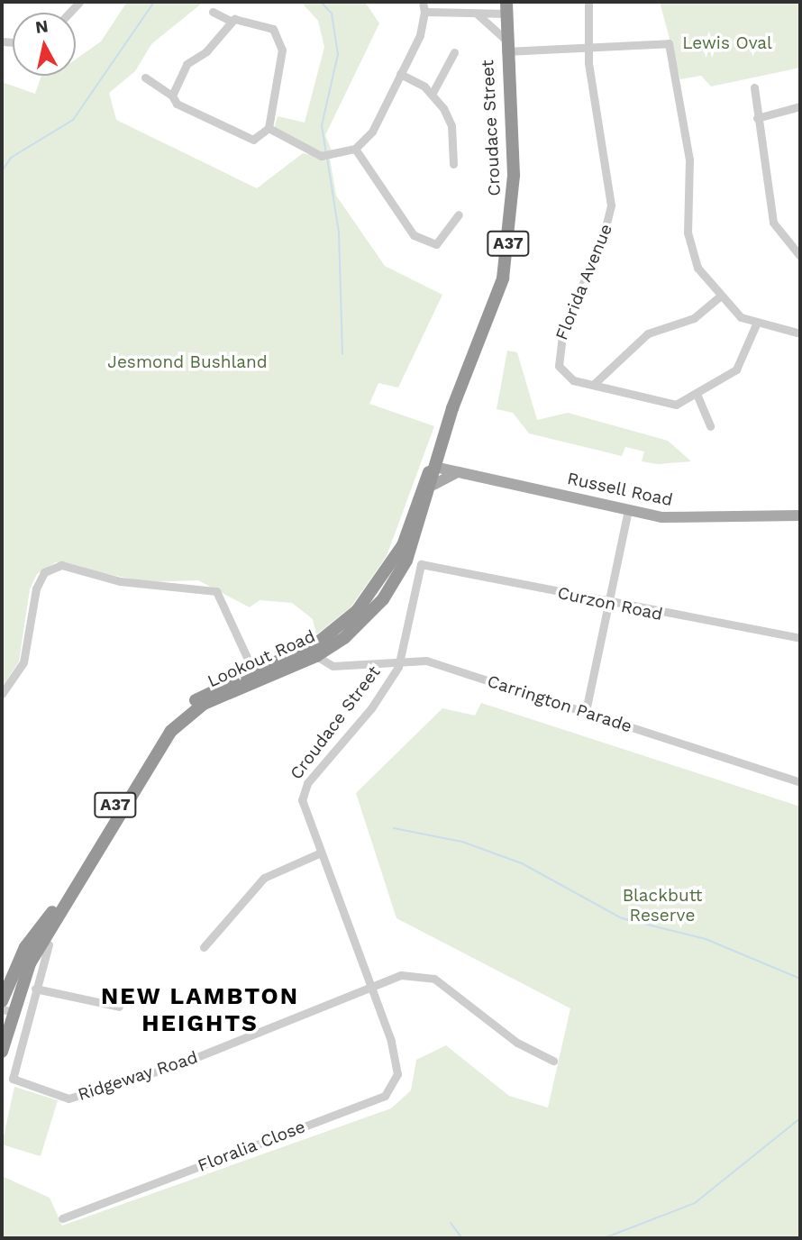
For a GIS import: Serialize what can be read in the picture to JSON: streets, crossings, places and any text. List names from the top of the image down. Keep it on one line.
{"streets":{"highway":["Croudace Street","A37","Lookout Road"],"main road":["Russell Road"],"street":["Florida Avenue","Curzon Road","Carrington Parade","Ridgeway Road","Floralia Close"]},"crossings":[["Croudace Street","Russell Road"],["Croudace Street","Curzon Road"],["Croudace Street","Lookout Road"],["Croudace Street","Carrington Parade"],["Croudace Street","Ridgeway Road"],["Croudace Street","Floralia Close"],["Russell Road","Lookout Road"],["Lookout Road","Carrington Parade"]],"districts":["NEW LAMBTON HEIGHTS"],"parks":["Lewis Oval","Jesmond Bushland","Blackbutt Reserve"],"north":"top"}
